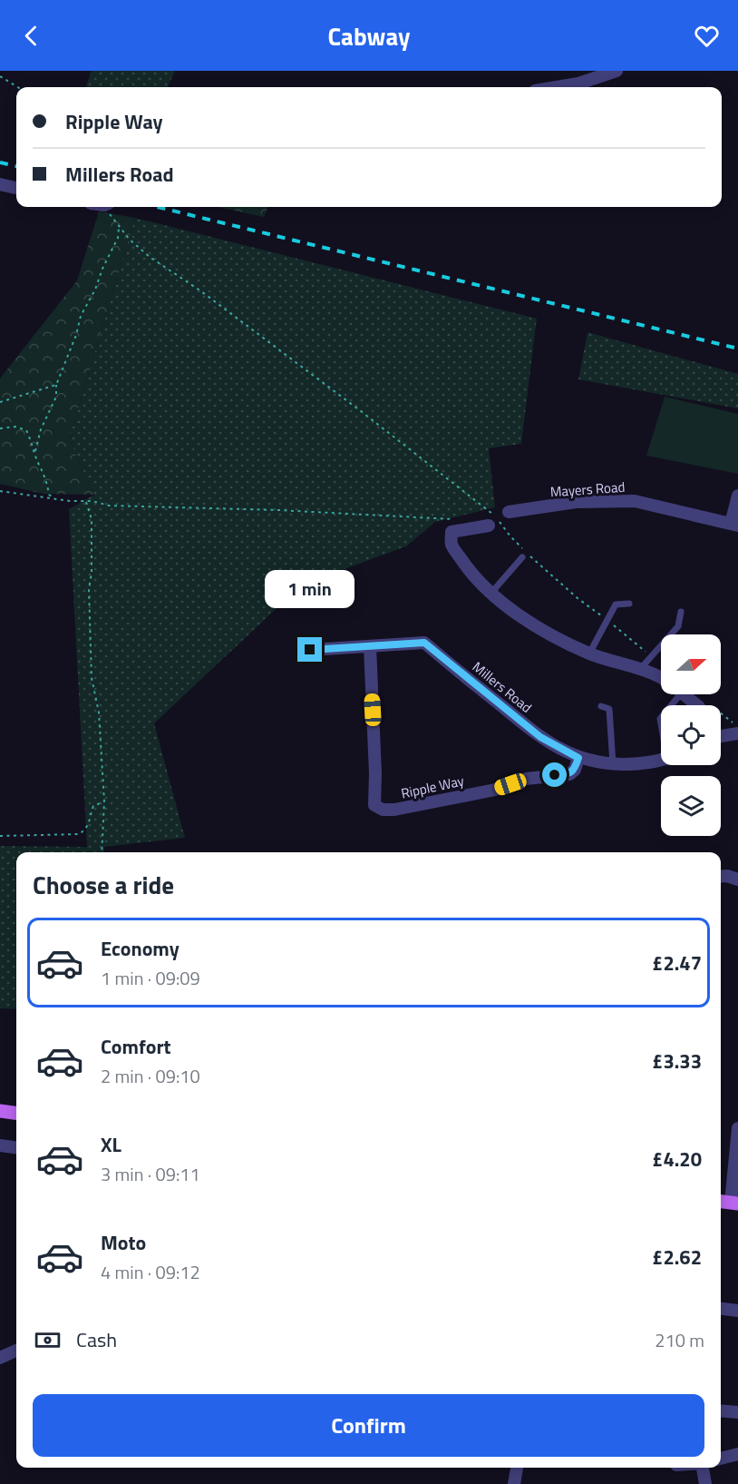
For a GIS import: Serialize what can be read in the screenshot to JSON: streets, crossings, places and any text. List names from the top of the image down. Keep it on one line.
{"streets":{"street":["Mayers Road","Millers Road","Ripple Way"]},"crossings":[["Millers Road","Ripple Way"]],"north":"right","page":{"header":"Cabway","banner":["Ripple Way","Millers Road"],"bubble":"1 min","heading":"Choose a ride","list":[{"name":"Economy","note":"1 min · 09:09","value":"£2.47"},{"name":"Comfort","note":"2 min · 09:10","value":"£3.33"},{"name":"XL","note":"3 min · 09:11","value":"£4.20"},{"name":"Moto","note":"4 min · 09:12","value":"£2.62"}],"pay":["Cash","210 m"],"buttons":"Confirm"}}
